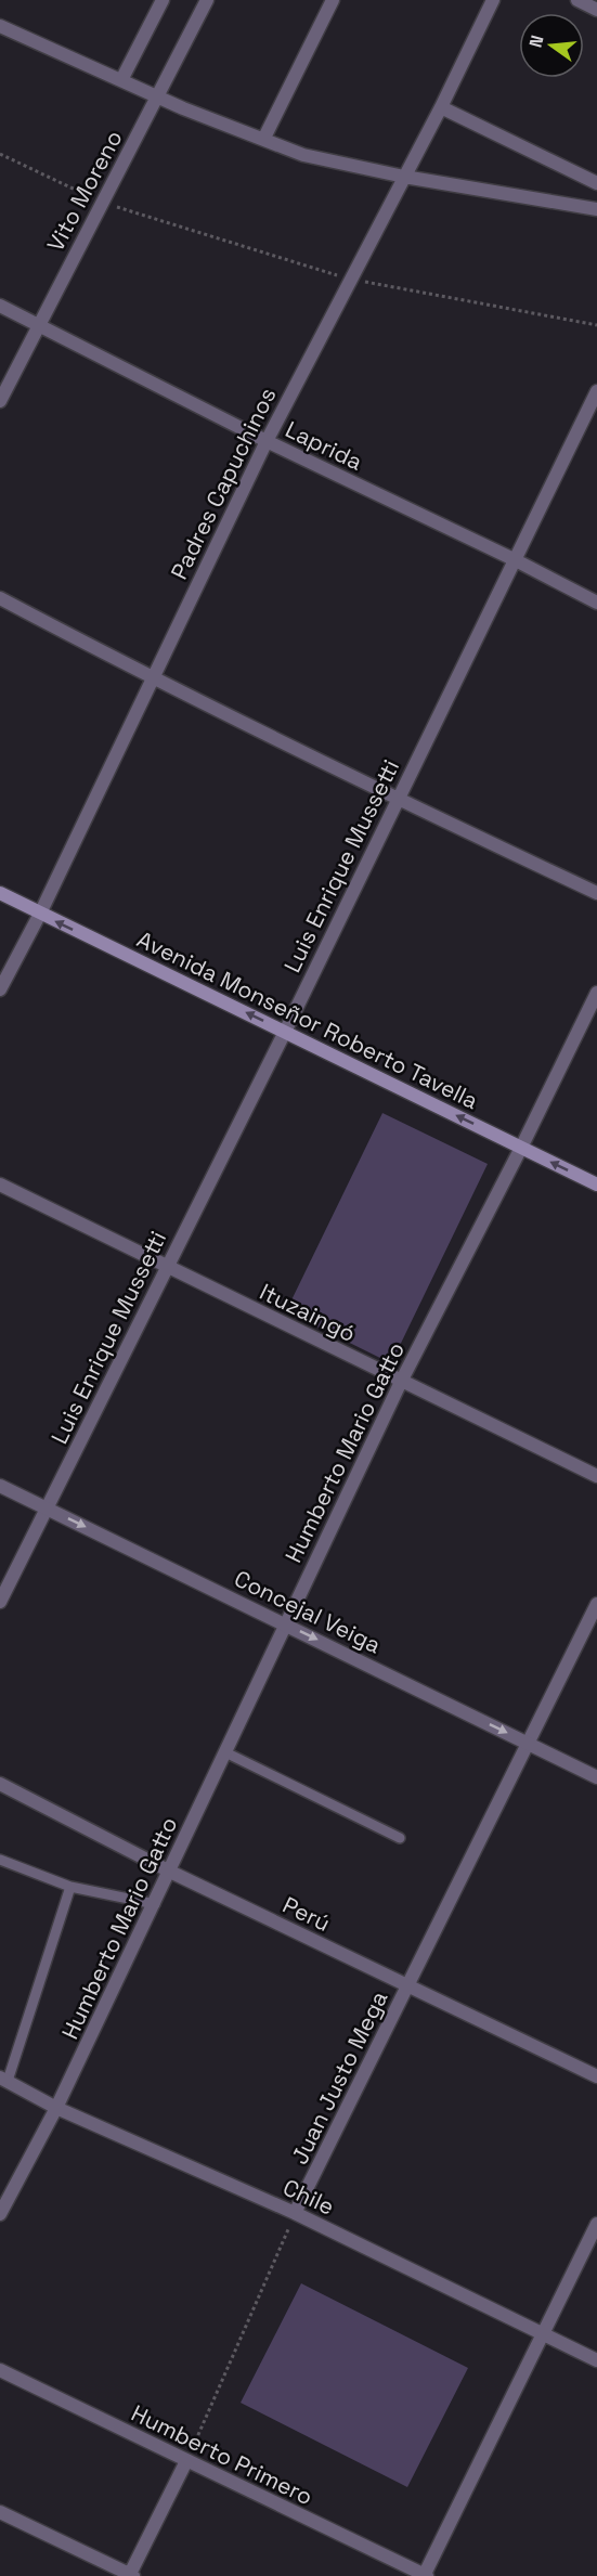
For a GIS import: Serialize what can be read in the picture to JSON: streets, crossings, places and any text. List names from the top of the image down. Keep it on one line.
{"streets":{"main road":["Avenida Monseñor Roberto Tavella"],"street":["Vito Moreno","Laprida","Padres Capuchinos","Luis Enrique Mussetti","Ituzaingó","Humberto Mario Gatto","Concejal Veiga","Perú","Juan Justo Mega","Chile","Humberto Primero"]},"crossings":[["Vito Moreno","Laprida"],["Laprida","Padres Capuchinos"],["Laprida","Luis Enrique Mussetti"],["Padres Capuchinos","Avenida Monseñor Roberto Tavella"],["Luis Enrique Mussetti","Avenida Monseñor Roberto Tavella"],["Luis Enrique Mussetti","Ituzaingó"],["Luis Enrique Mussetti","Concejal Veiga"],["Avenida Monseñor Roberto Tavella","Humberto Mario Gatto"],["Ituzaingó","Humberto Mario Gatto"],["Humberto Mario Gatto","Concejal Veiga"],["Humberto Mario Gatto","Perú"],["Humberto Mario Gatto","Chile"],["Concejal Veiga","Juan Justo Mega"],["Perú","Juan Justo Mega"],["Juan Justo Mega","Chile"]],"one_way":["Avenida Monseñor Roberto Tavella","Concejal Veiga"],"north":"left"}
